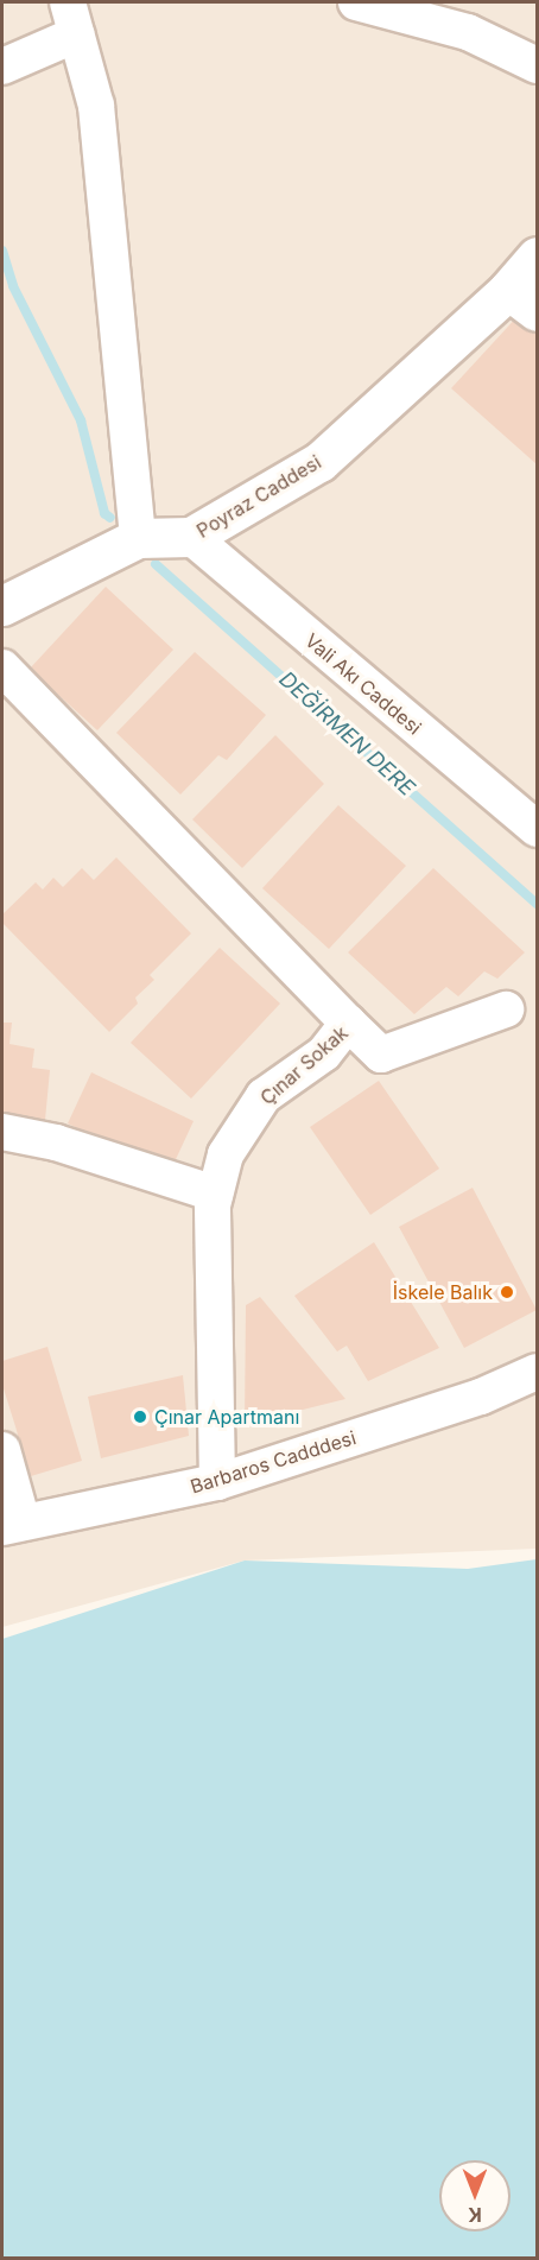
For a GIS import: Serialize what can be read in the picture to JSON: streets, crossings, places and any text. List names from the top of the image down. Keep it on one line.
{"streets":{"street":["Poyraz Caddesi","Vali Akı Caddesi","Çınar Sokak","Barbaros Cadddesi"]},"crossings":[["Poyraz Caddesi","Vali Akı Caddesi"],["Çınar Sokak","Barbaros Cadddesi"]],"water":["DEĞİRMEN DERE"],"places":["İskele Balık","Çınar Apartmanı"],"north":"bottom"}
